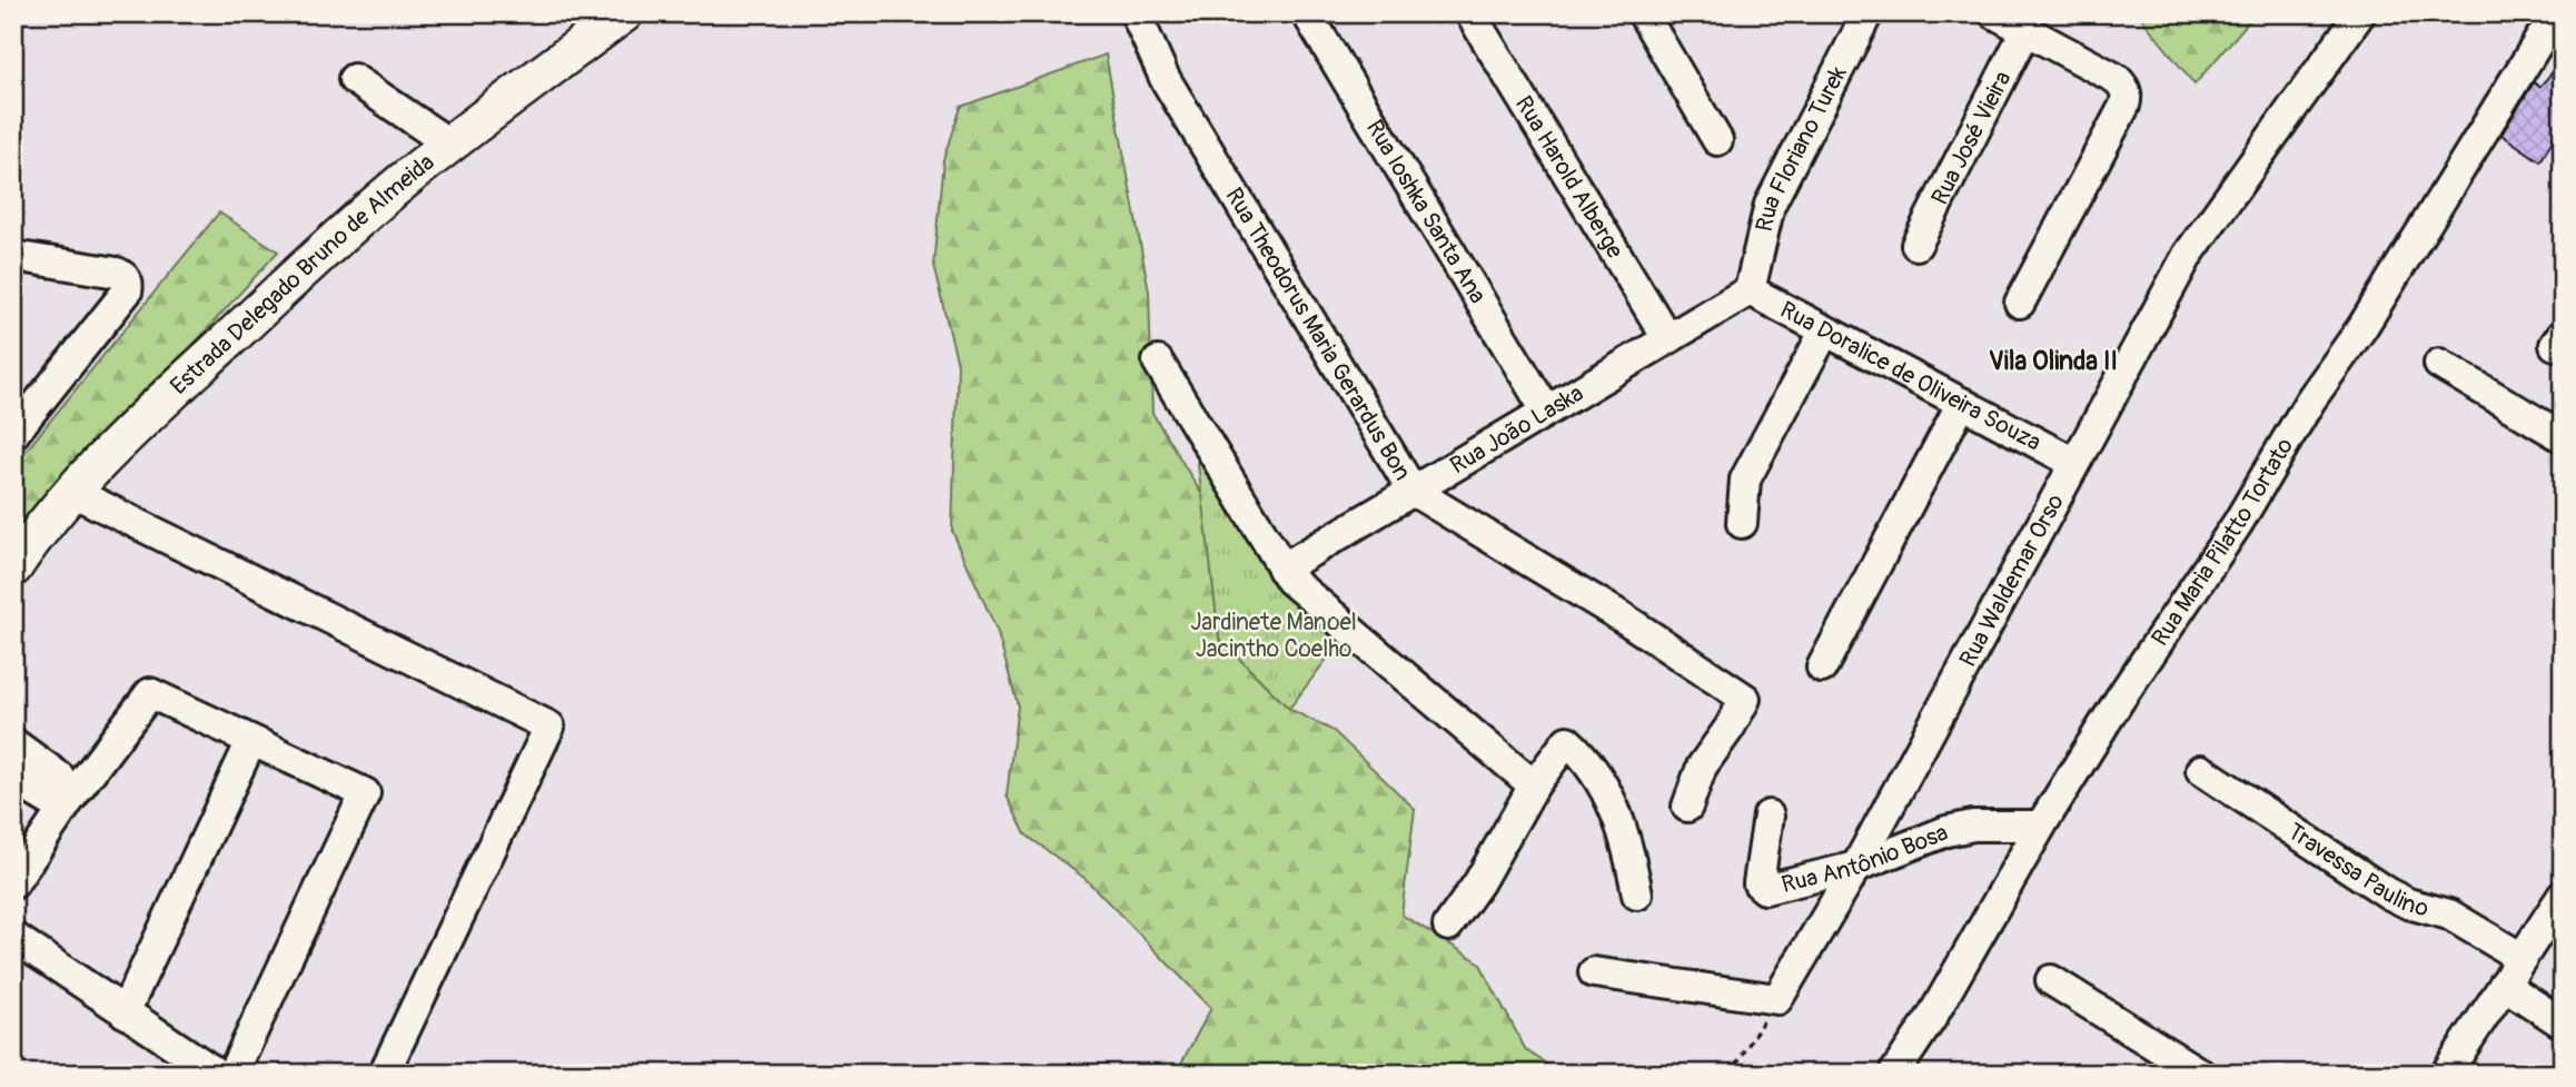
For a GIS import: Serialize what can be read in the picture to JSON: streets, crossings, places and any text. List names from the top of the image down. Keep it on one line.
{"streets":{"main road":["Estrada Delegado Bruno de Almeida"],"street":["Rua José Vieira","Rua Floriano Turek","Rua Harold Alberge","Rua Ioshka Santa Ana","Rua Theodorus Maria Gerardus Bon","Rua Doralice de Oliveira Souza","Rua João Laska","Rua Maria Pilatto Tortato","Rua Waldemar Orso","Rua Antônio Bosa","Travessa Paulino"]},"crossings":[["Rua Floriano Turek","Rua Doralice de Oliveira Souza"],["Rua Floriano Turek","Rua João Laska"],["Rua Harold Alberge","Rua João Laska"],["Rua Ioshka Santa Ana","Rua João Laska"],["Rua Theodorus Maria Gerardus Bon","Rua João Laska"],["Rua Doralice de Oliveira Souza","Rua João Laska"],["Rua Doralice de Oliveira Souza","Rua Waldemar Orso"],["Rua Maria Pilatto Tortato","Rua Antônio Bosa"],["Rua Waldemar Orso","Rua Antônio Bosa"]],"districts":["Vila Olinda II"],"parks":["Jardinete Manoel Jacintho Coelho"]}
